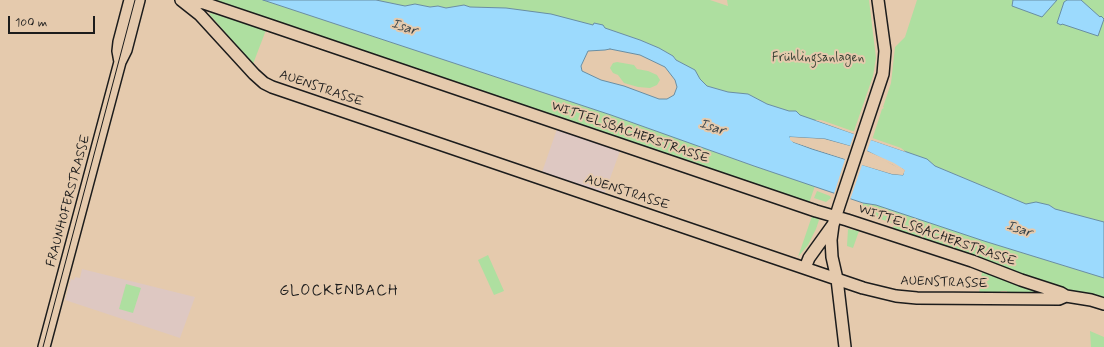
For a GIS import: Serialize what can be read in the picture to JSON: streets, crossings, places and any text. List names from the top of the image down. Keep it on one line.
{"streets":{"main road":["AUENSTRASSE","WITTELSBACHERSTRASSE","FRAUNHOFERSTRASSE"]},"crossings":[["AUENSTRASSE","WITTELSBACHERSTRASSE"]],"districts":["GLOCKENBACH"],"water":["Isar"],"parks":["Frühlingsanlagen"],"scale_bar":"100 m"}
